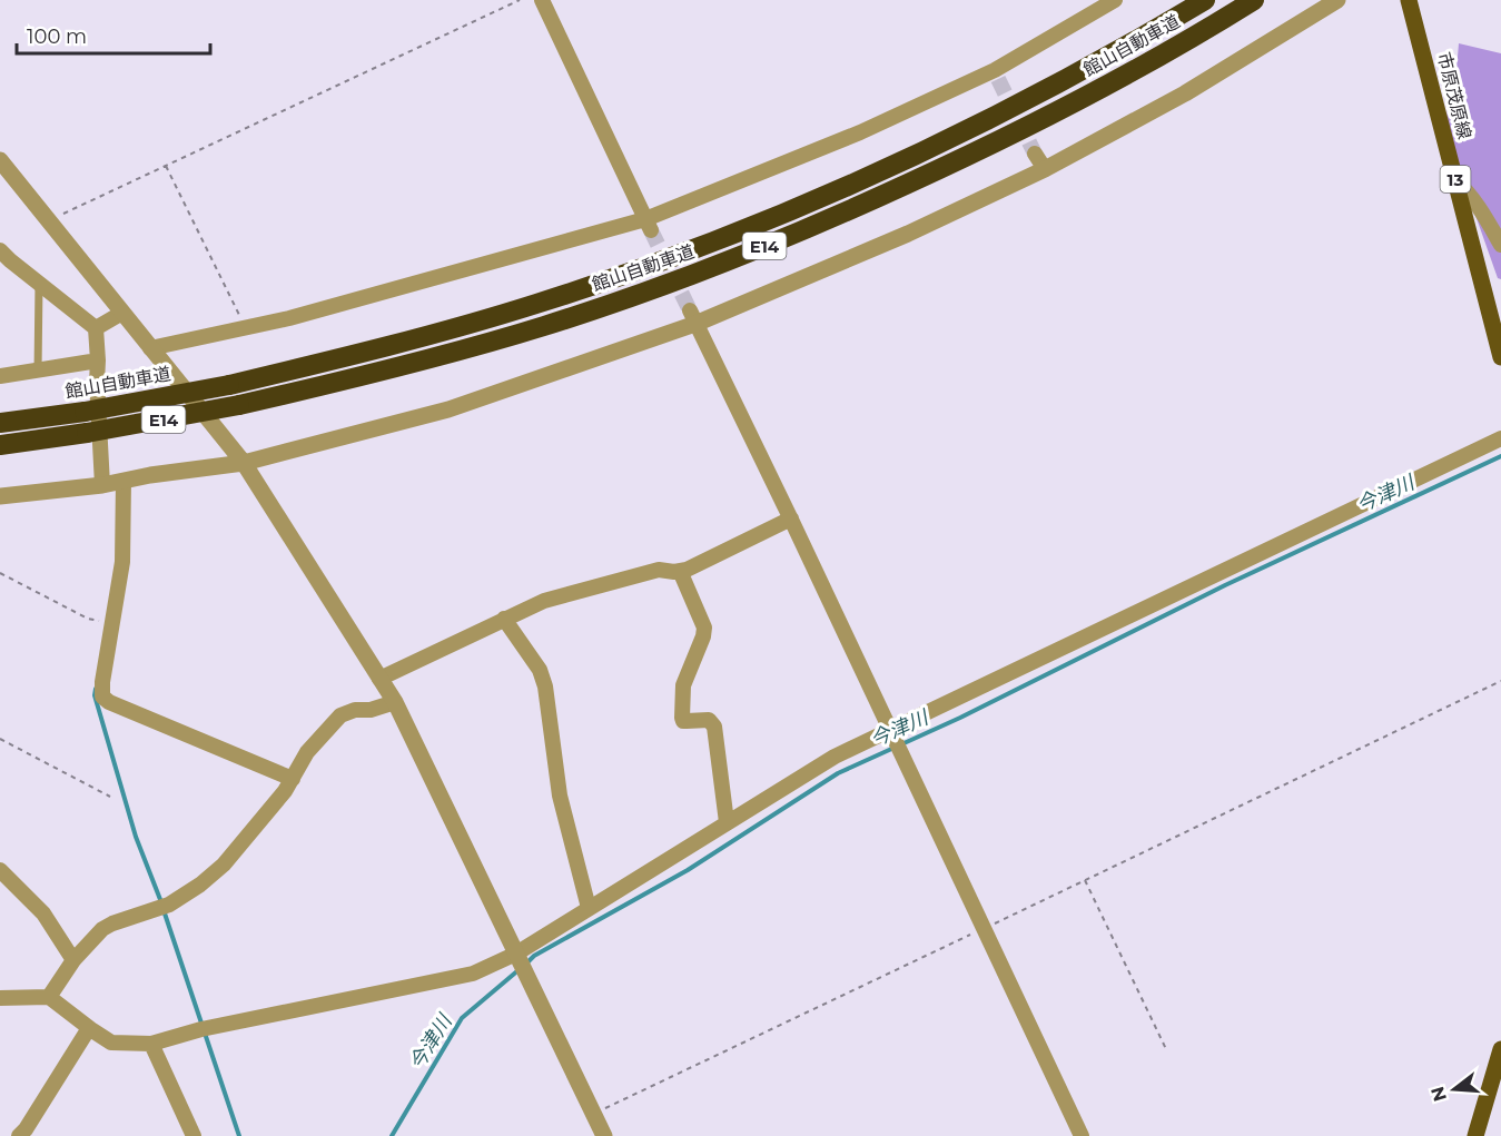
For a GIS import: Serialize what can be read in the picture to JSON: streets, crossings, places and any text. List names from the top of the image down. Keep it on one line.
{"streets":{"highway":["館山自動車道","E14"],"main road":["市原茂原線","13"]},"water":["今津川"],"scale_bar":"100 m","north":"left"}
